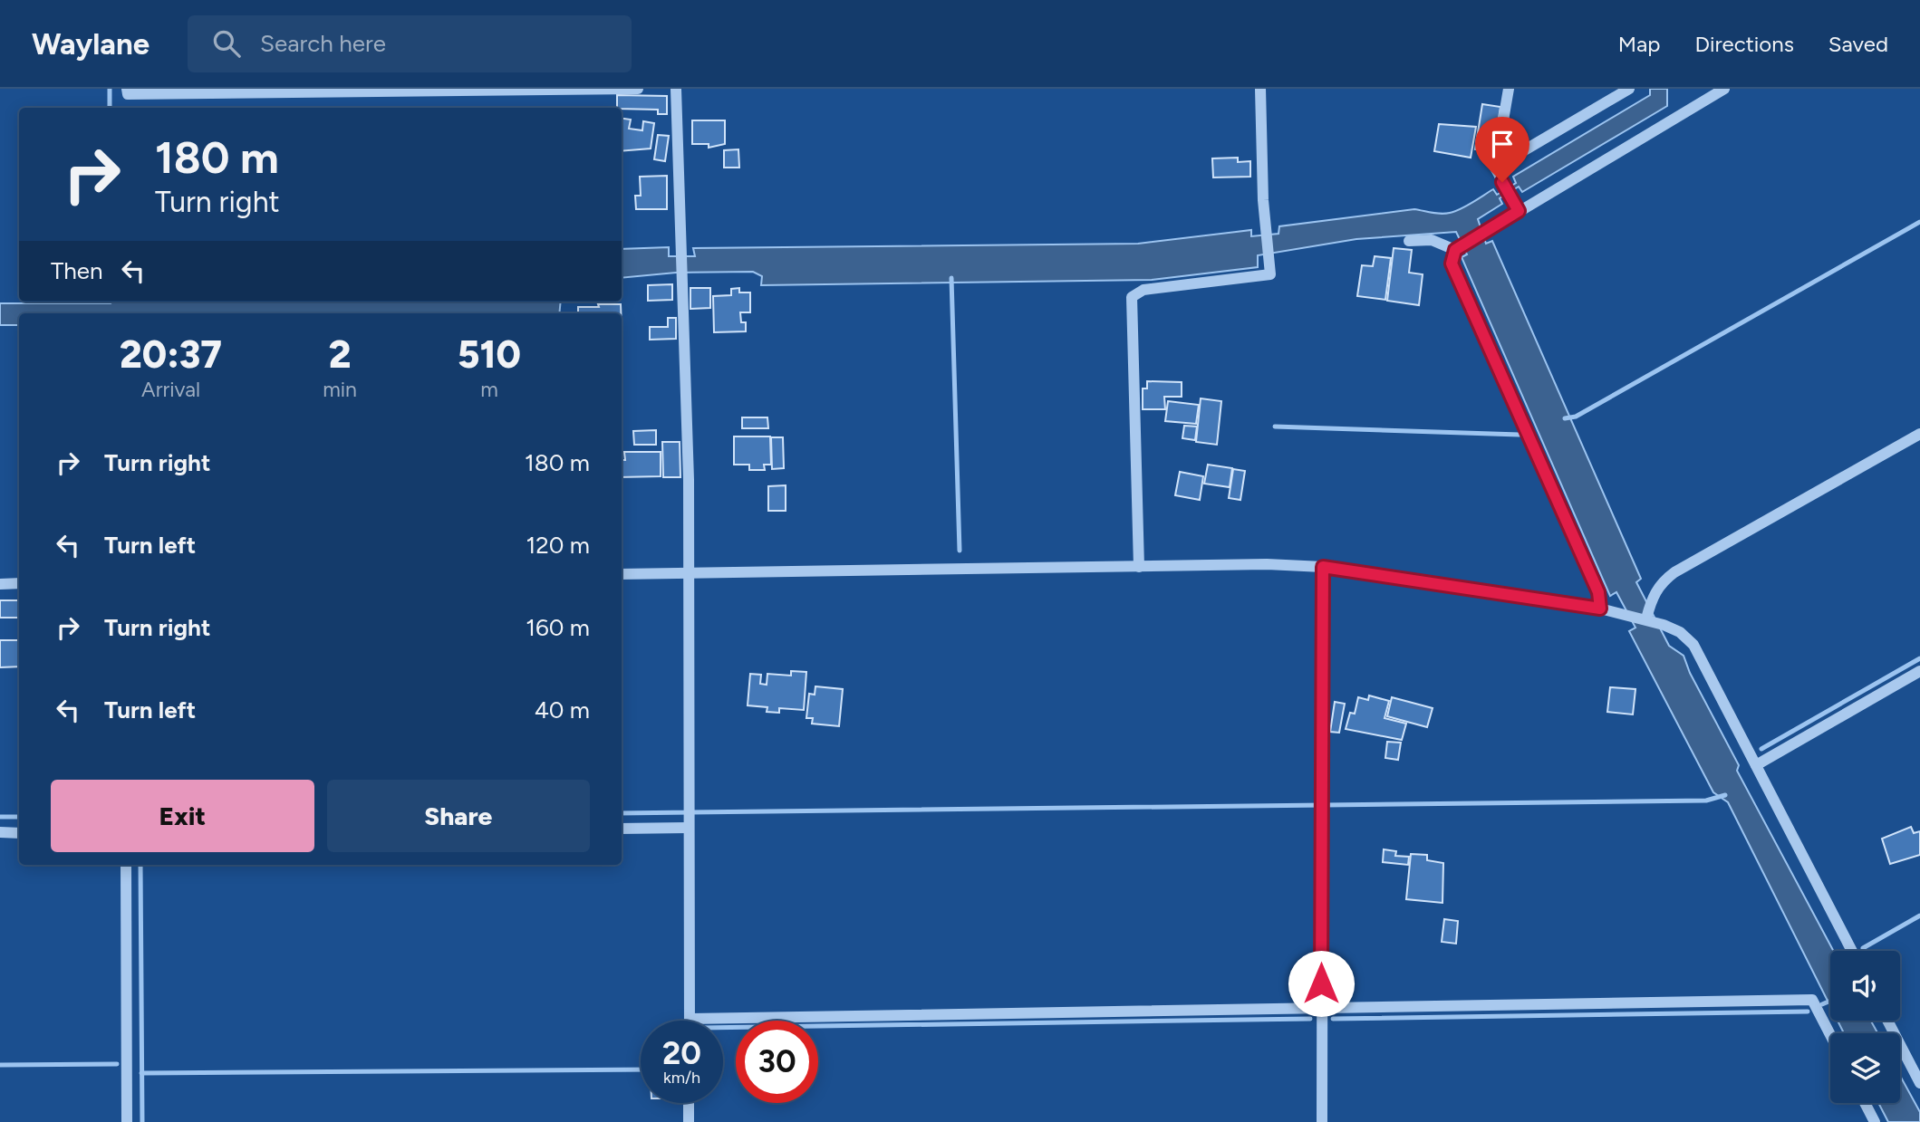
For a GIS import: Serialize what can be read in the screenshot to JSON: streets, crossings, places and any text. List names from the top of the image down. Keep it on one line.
{"page":{"header":"Waylane","search":"Search here","nav":["Map","Directions","Saved"],"turn":["180 m","Turn right"],"then":"Then","eta":["20:37","Arrival","2","min","510","m"],"list":[{"name":"Turn right","value":"180 m"},{"name":"Turn left","value":"120 m"},{"name":"Turn right","value":"160 m"},{"name":"Turn left","value":"40 m"}],"buttons":["Exit","Share"],"speed":"20 km/h","limit":"30"}}
